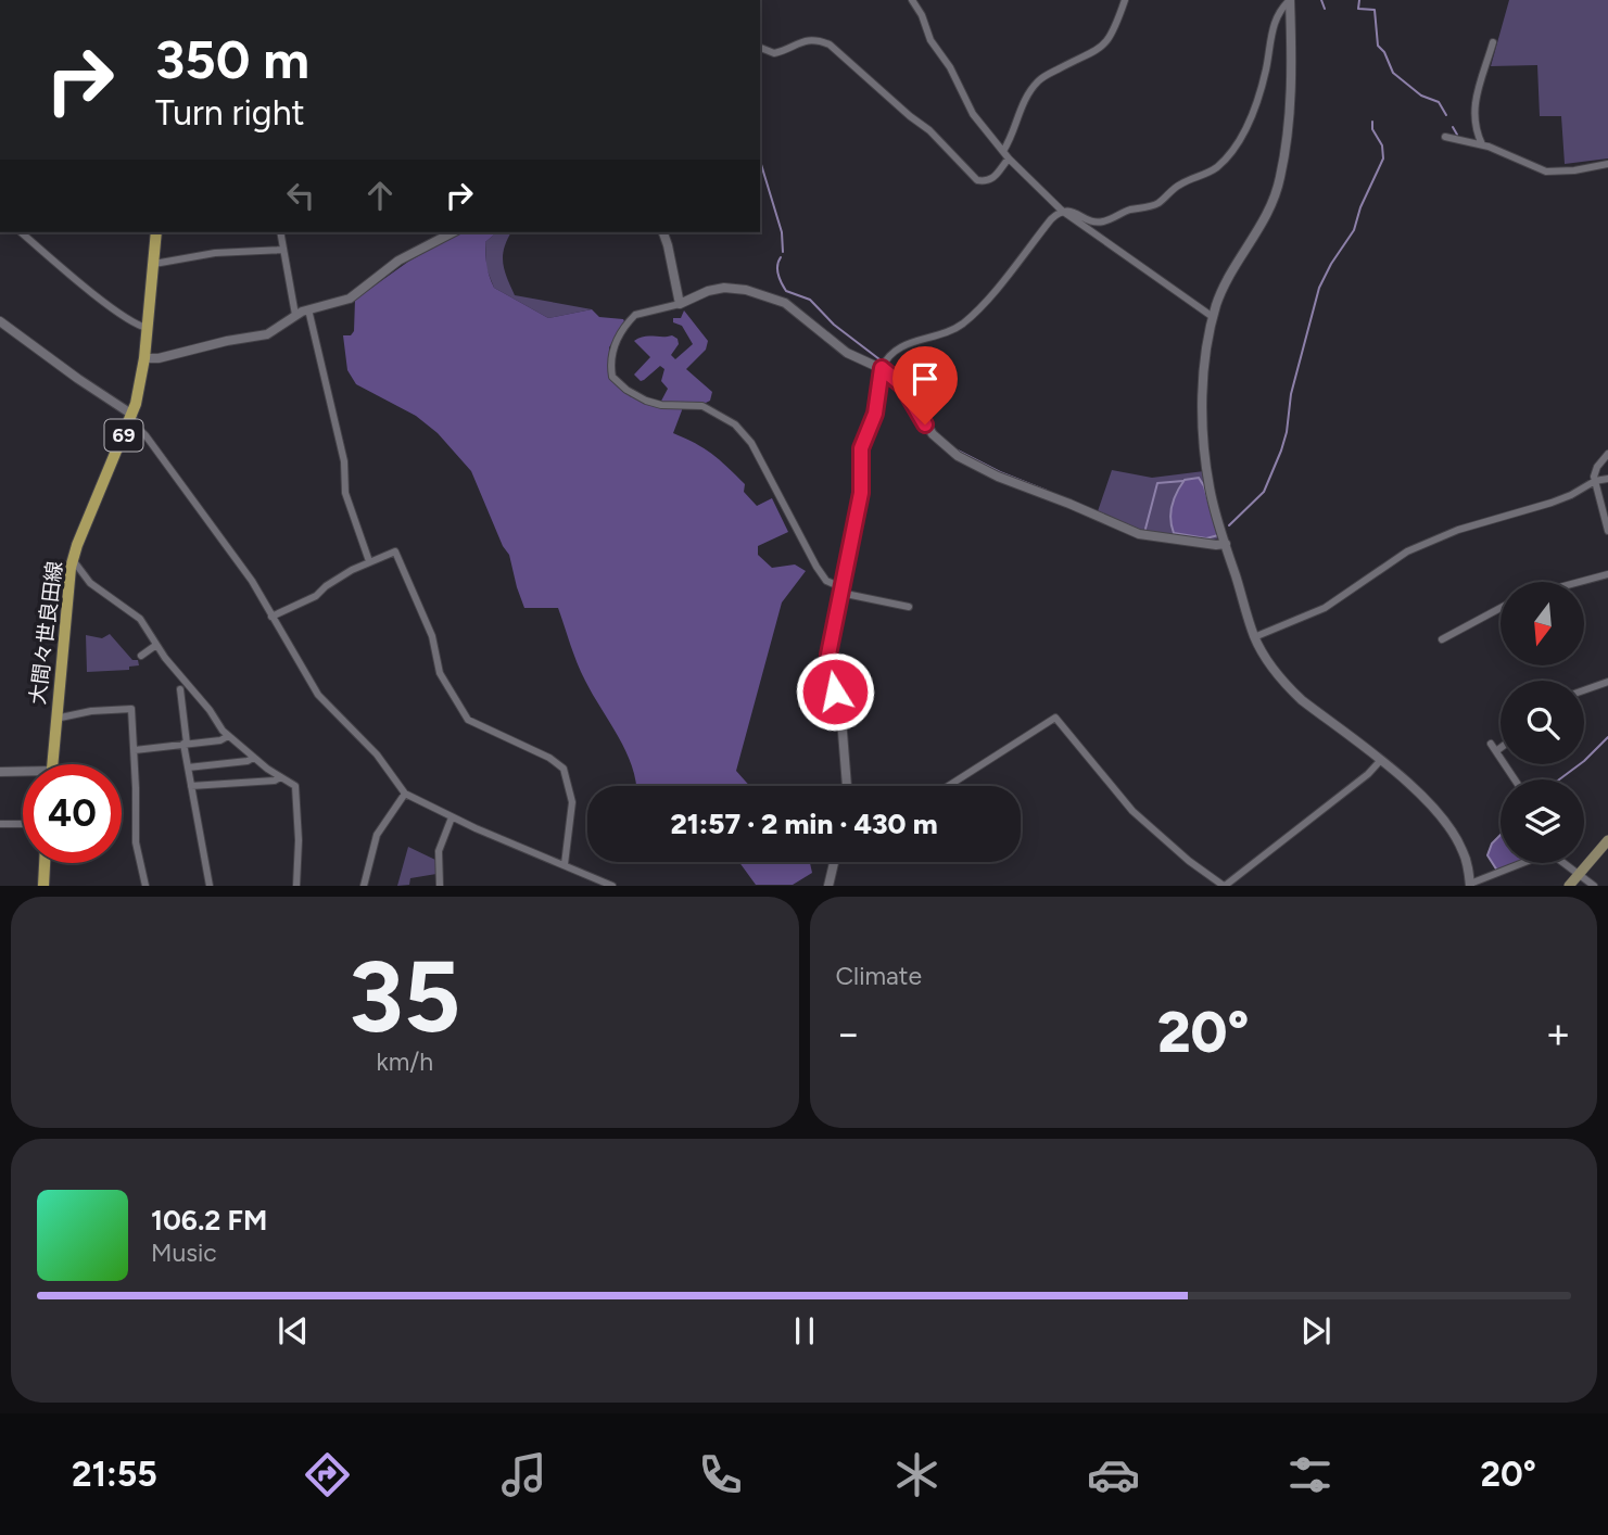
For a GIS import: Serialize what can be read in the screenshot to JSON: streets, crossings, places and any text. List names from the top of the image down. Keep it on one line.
{"streets":{"main road":["69","大間々世良田線"]},"north":"bottom","page":{"turn":["350 m","Turn right"],"limit":"40","trip":"21:57 · 2 min · 430 m","tile":[["35","km/h"],"Climate"],"heat":["−","20°","+"],"song":["106.2 FM","Music"],"tabs":["21:55","20°"]}}
